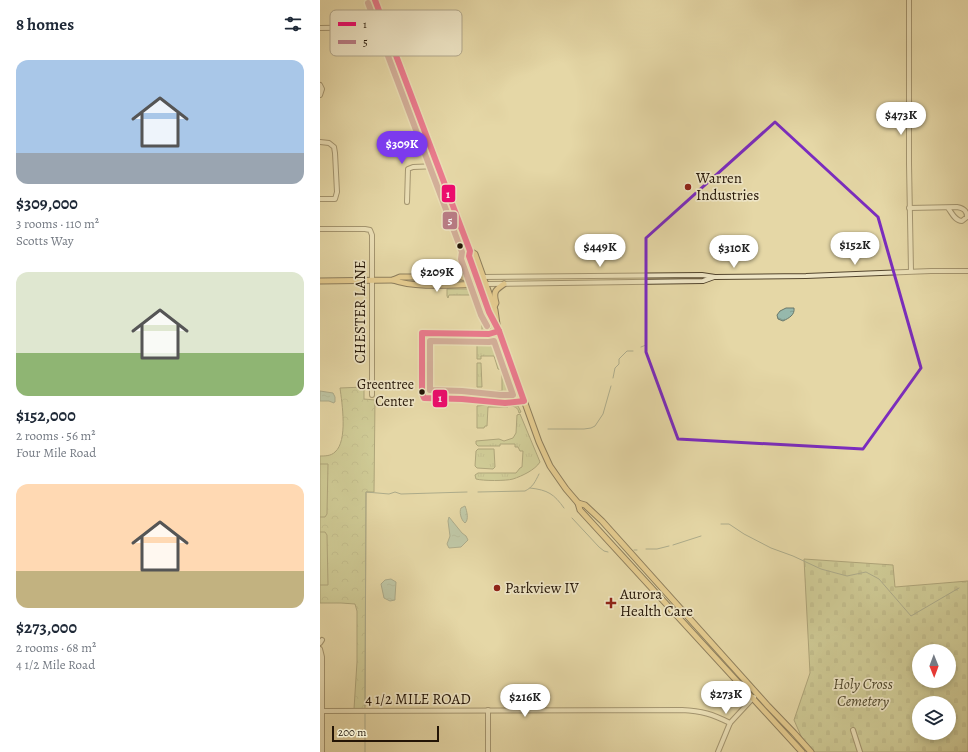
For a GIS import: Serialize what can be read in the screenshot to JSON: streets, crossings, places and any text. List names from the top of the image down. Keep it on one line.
{"streets":{"street":["CHESTER LANE","4 1/2 MILE ROAD"]},"parks":["Holy Cross Cemetery"],"places":{"other":["Warren Industries","Greentree Center","Parkview IV"],"health":["Aurora Health Care"]},"lines":["transit line 1","transit line 5"],"legend":["1","5"],"scale_bar":"200 m","north":"bottom","page":{"heading":"8 homes","list":[{"name":"$309,000","note":"3 rooms · 110 m² · Scotts Way"},{"name":"$152,000","note":"2 rooms · 56 m² · Four Mile Road"},{"name":"$273,000","note":"2 rooms · 68 m² · 4 1/2 Mile Road"}],"price":["$473K","$309K","$152K","$449K","$310K","$209K","$273K","$216K"],"scale":"200 m"}}
